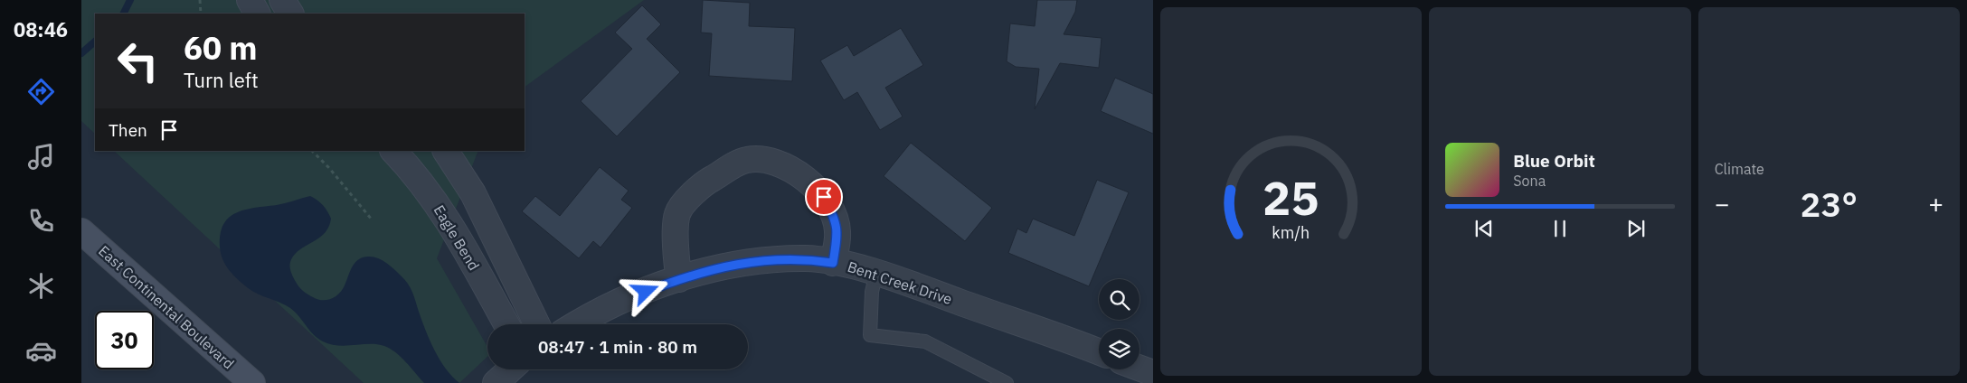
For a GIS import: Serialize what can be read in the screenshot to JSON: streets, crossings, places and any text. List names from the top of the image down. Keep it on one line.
{"streets":{"main road":["East Continental Boulevard"],"street":["Eagle Bend","Bent Creek Drive"]},"page":{"tabs":"08:46","tile":"Climate","turn":["60 m","Turn left"],"then":"Then","song":["Blue Orbit","Sona"],"heat":["−","23°","+"],"limit":"30","trip":"08:47 · 1 min · 80 m","gauge":["25","km/h"]}}
